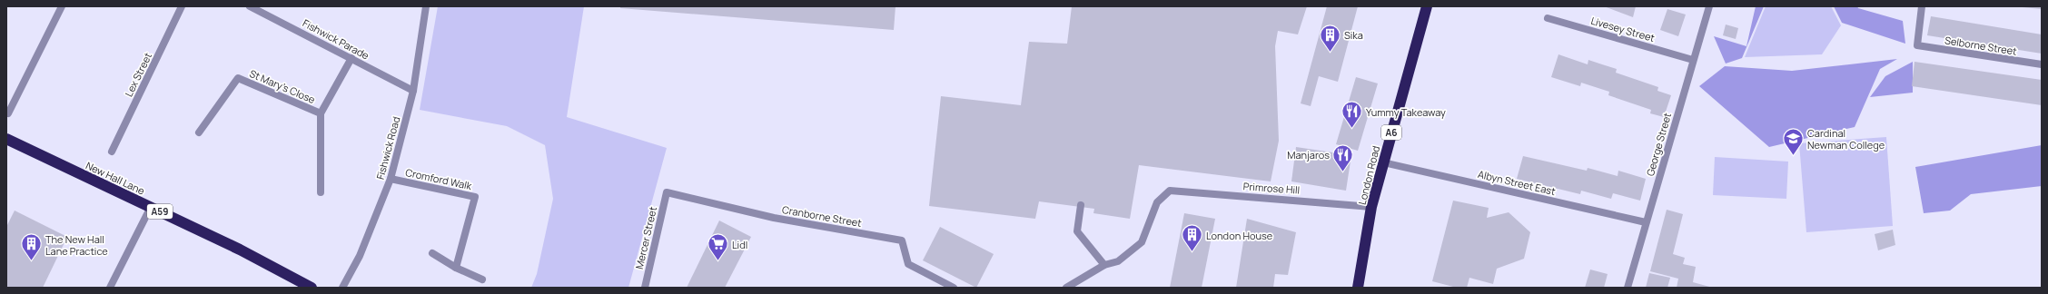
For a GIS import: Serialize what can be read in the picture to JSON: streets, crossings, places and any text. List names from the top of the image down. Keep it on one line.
{"streets":{"highway":["A6","London Road","New Hall Lane","A59"],"street":["Livesey Street","Fishwick Parade","Selborne Street","Lex Street","St Mary's Close","George Street","Fishwick Road","Cromford Walk","Albyn Street East","Primrose Hill","Cranborne Street","Mercer Street"]},"crossings":[["Livesey Street","George Street"],["Fishwick Parade","St Mary's Close"],["Fishwick Parade","Fishwick Road"],["George Street","Albyn Street East"],["Fishwick Road","Cromford Walk"],["London Road","Albyn Street East"],["London Road","Primrose Hill"],["Cranborne Street","Mercer Street"]],"places":{"building":["Sika","London House","The New Hall Lane Practice"],"restaurant":["Yummy Takeaway","Manjaros"],"school or university":["Cardinal Newman College"],"supermarket":["Lidl"]}}
